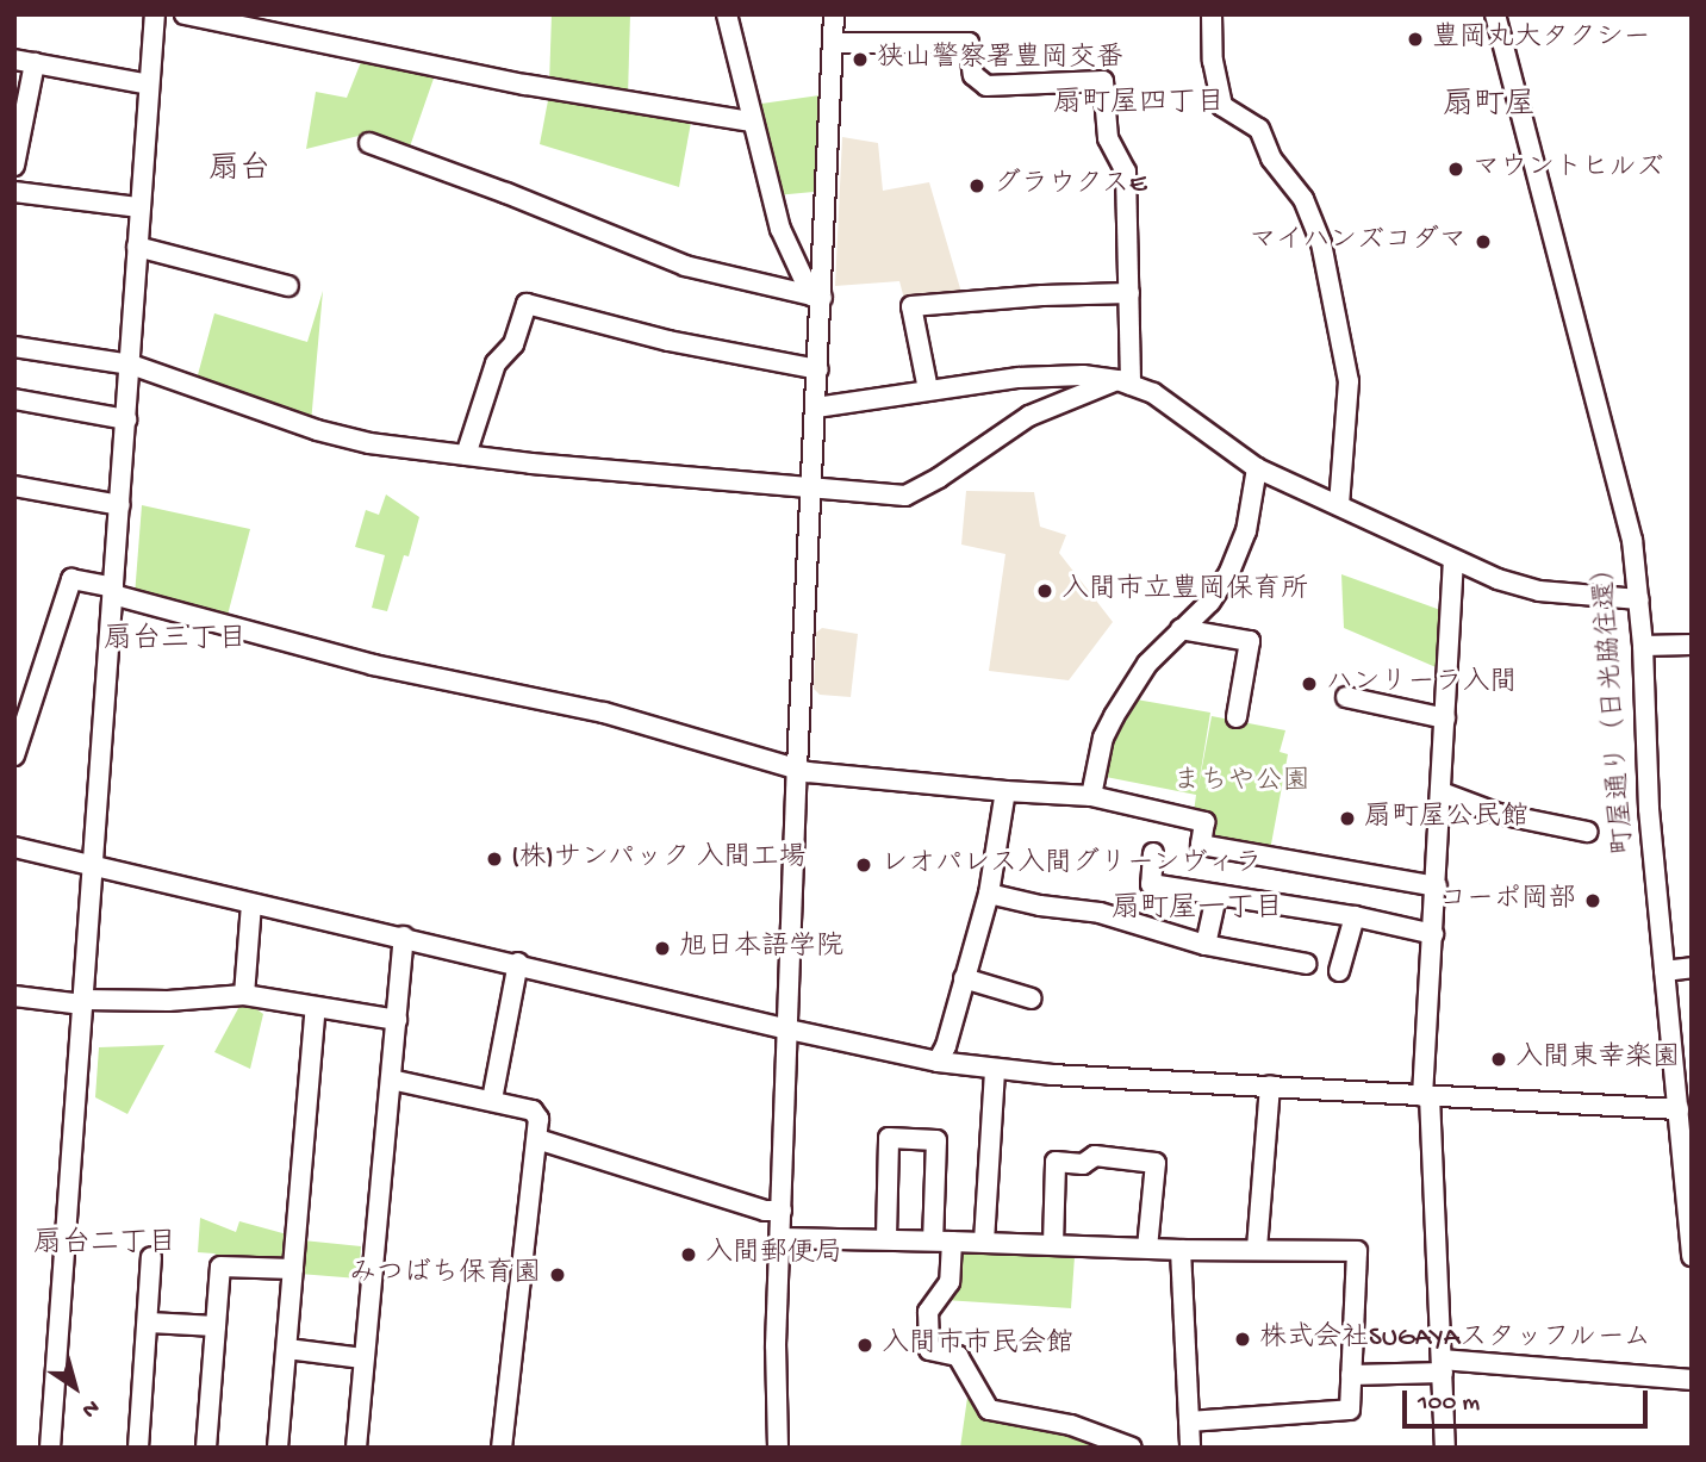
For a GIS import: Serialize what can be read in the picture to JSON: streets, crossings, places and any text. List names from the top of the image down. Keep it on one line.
{"streets":{"street":["町屋通り（日光脇往還）"]},"districts":["扇町屋四丁目","扇町屋","扇台","扇台三丁目","扇町屋一丁目","扇台二丁目"],"parks":["まちや公園"],"places":["豊岡丸大タクシー","狭山警察署豊岡交番","マウントヒルズ","グラウクスE","マイハンズコダマ","入間市立豊岡保育所","ハンリーラ入間","扇町屋公民館","(株)サンパック 入間工場","レオパレス入間グリーンヴィラ","コーポ岡部","旭日本語学院","入間東幸楽園","入間郵便局","みつばち保育園","株式会社SUGAYAスタッフルーム","入間市市民会館"],"scale_bar":"100 m","north":"bottom right"}
